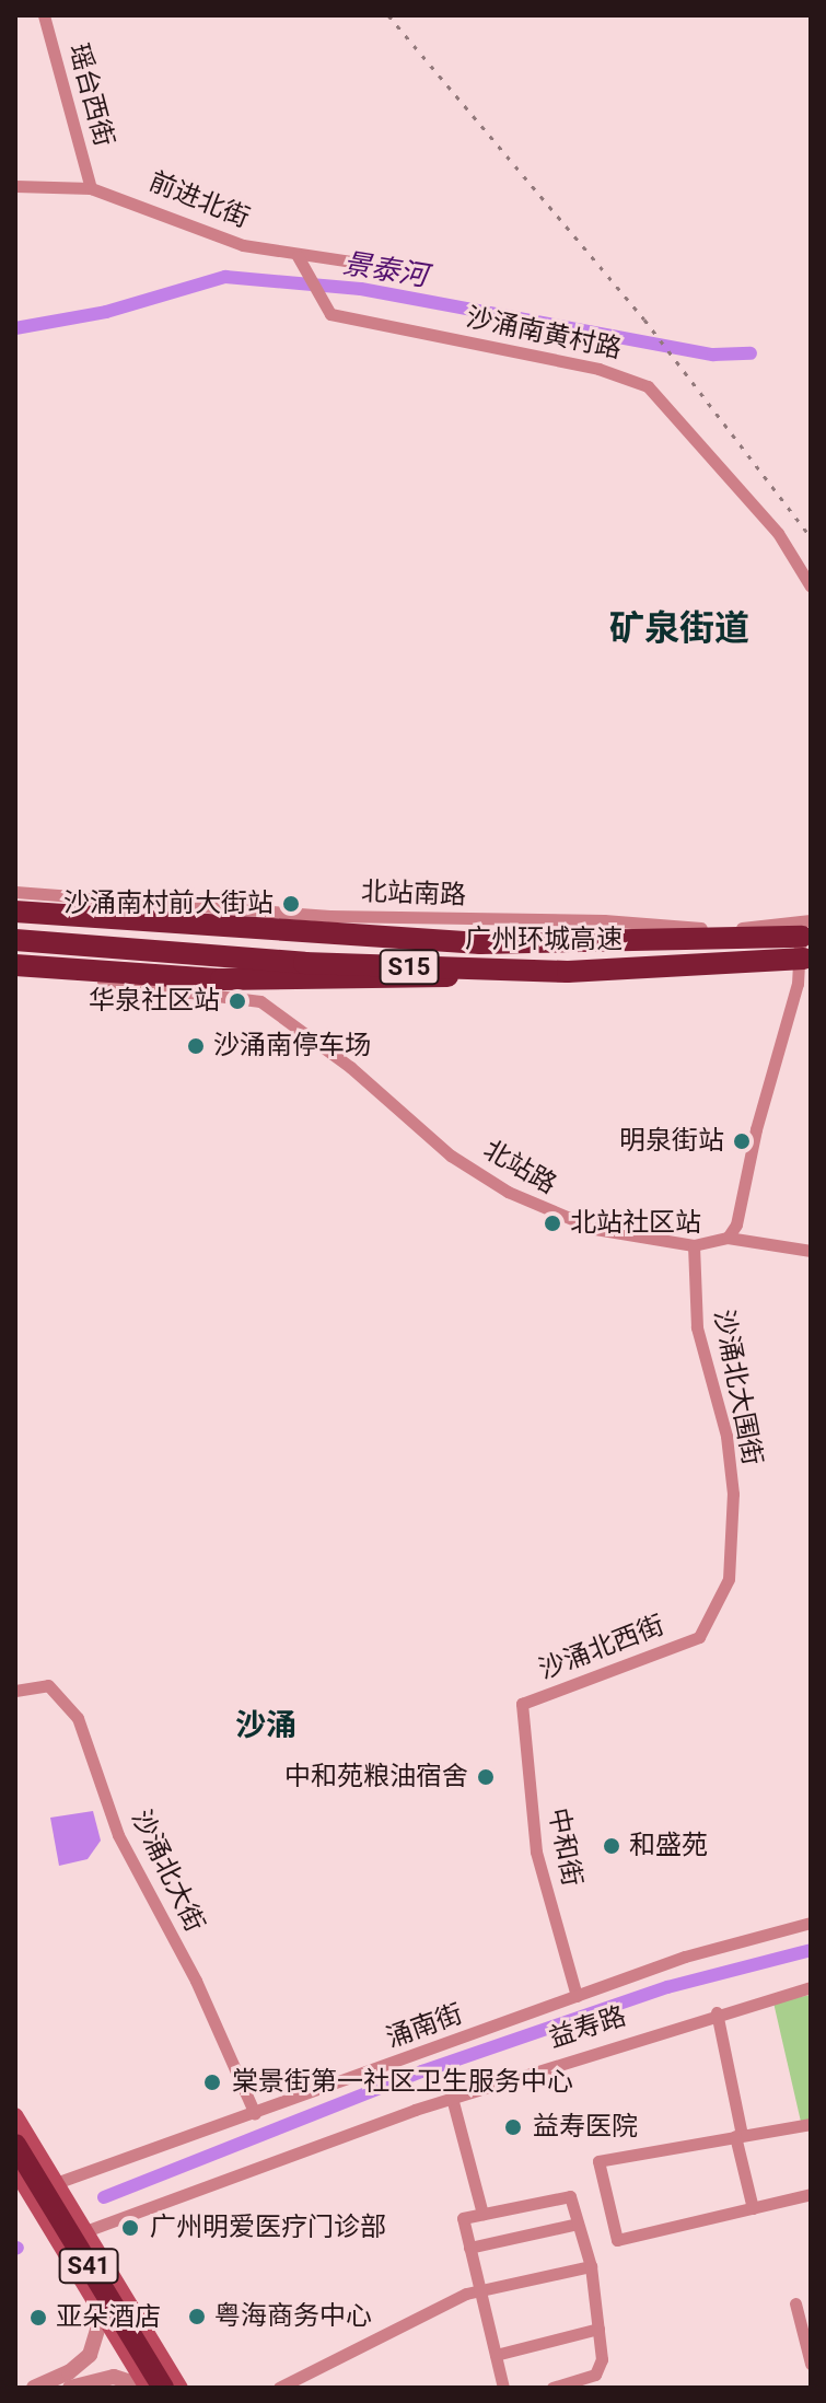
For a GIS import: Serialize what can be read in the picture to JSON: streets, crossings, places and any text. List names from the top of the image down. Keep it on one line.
{"streets":{"highway":["广州环城高速","S15","S41"],"street":["瑶台西街","前进北街","沙涌南黄村路","北站南路","北站路","沙涌北大围街","沙涌北西街","中和街","沙涌北大街","涌南街","益寿路"]},"crossings":[["瑶台西街","前进北街"],["前进北街","沙涌南黄村路"],["北站南路","广州环城高速"],["北站路","沙涌北大围街"],["沙涌北大围街","沙涌北西街"],["沙涌北西街","中和街"],["中和街","涌南街"],["沙涌北大街","涌南街"]],"districts":["矿泉街道","沙涌"],"water":["景泰河"],"places":["沙涌南村前大街站","华泉社区站","沙涌南停车场","明泉街站","北站社区站","中和苑粮油宿舍","和盛苑","棠景街第一社区卫生服务中心","益寿医院","广州明爱医疗门诊部","粤海商务中心","亚朵酒店"]}
